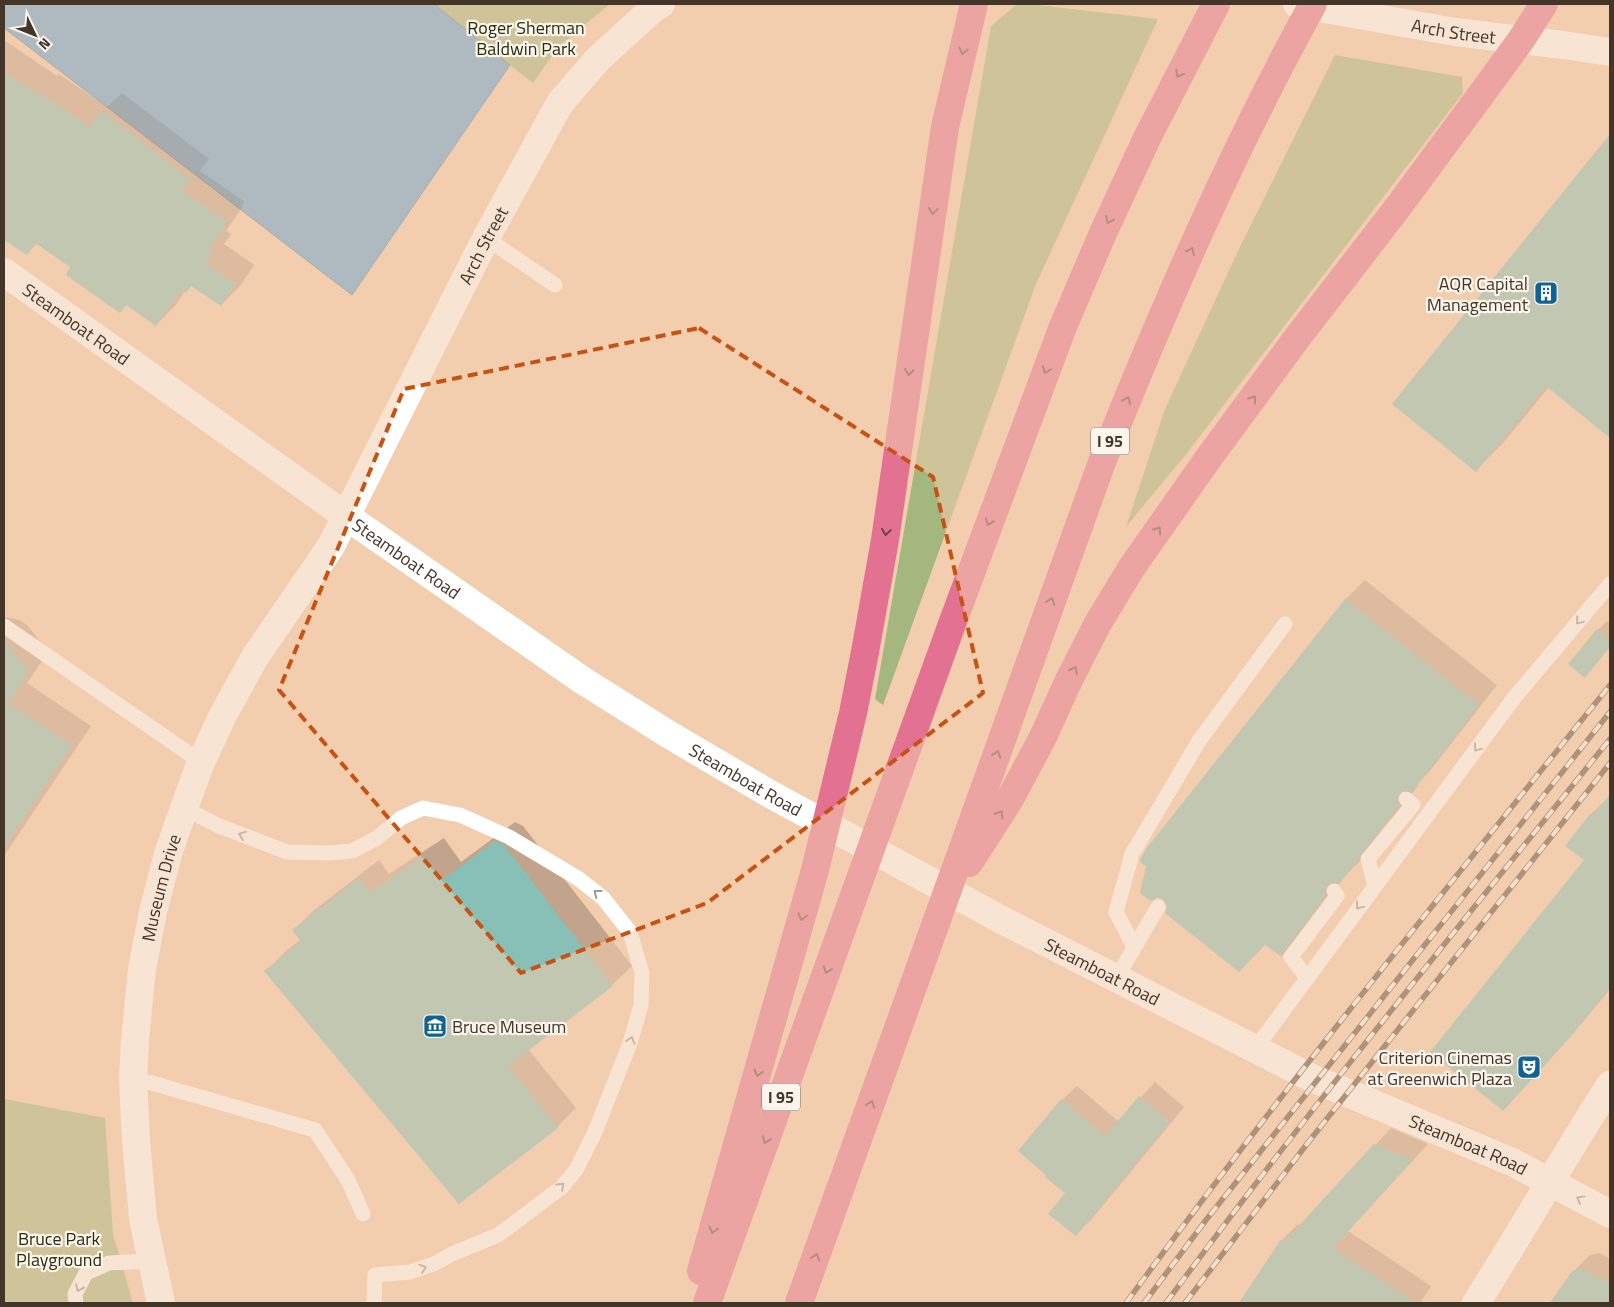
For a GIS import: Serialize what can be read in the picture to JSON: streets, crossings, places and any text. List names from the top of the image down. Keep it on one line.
{"streets":{"highway":["I 95"],"main road":["Arch Street","Steamboat Road","Museum Drive"]},"crossings":[["Arch Street","Steamboat Road"],["Arch Street","Museum Drive"],["Steamboat Road","Museum Drive"]],"parks":["Roger Sherman Baldwin Park","Bruce Park Playground"],"places":{"building":["AQR Capital Management"],"museum":["Bruce Museum"],"theatre":["Criterion Cinemas at Greenwich Plaza"]},"north":"bottom right"}
